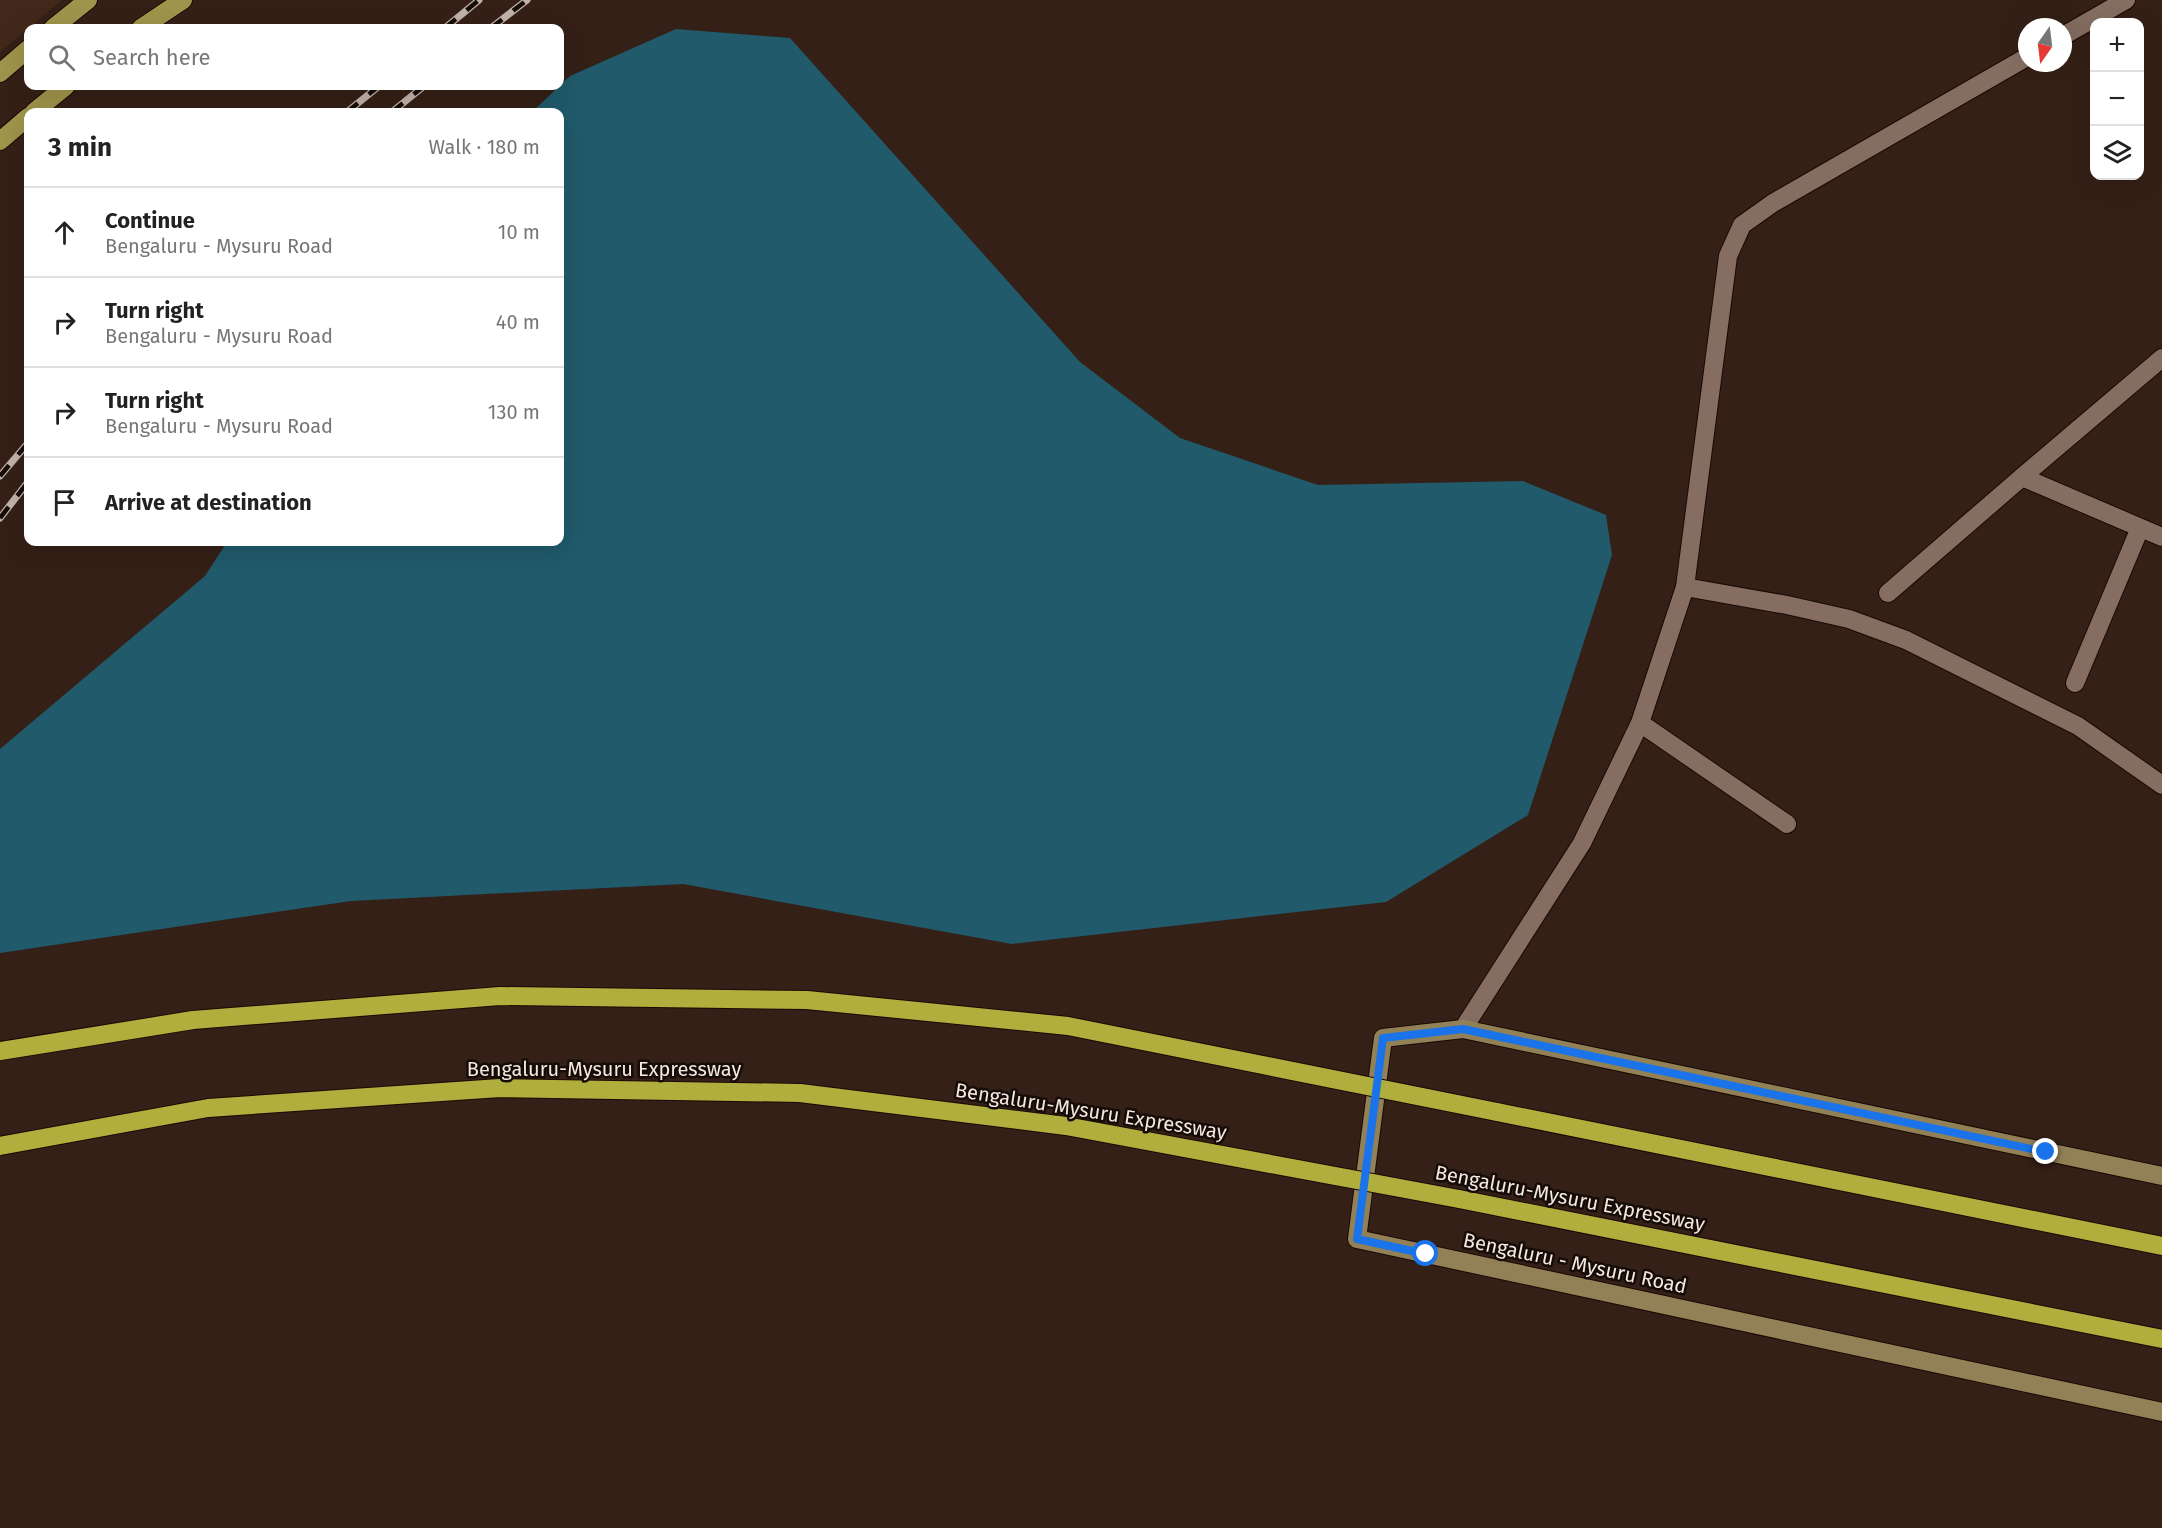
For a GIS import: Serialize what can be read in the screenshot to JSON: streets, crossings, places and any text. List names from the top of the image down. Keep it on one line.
{"streets":{"highway":["Bengaluru-Mysuru Expressway"],"street":["Bengaluru - Mysuru Road"]},"north":"bottom","page":{"map_buttons":["+","−"],"search":"Search here","heading":["3 min","Walk · 180 m"],"list":[["Continue","Bengaluru - Mysuru Road","10 m"],["Turn right","Bengaluru - Mysuru Road","40 m"],["Turn right","Bengaluru - Mysuru Road","130 m"],"Arrive at destination"]}}
